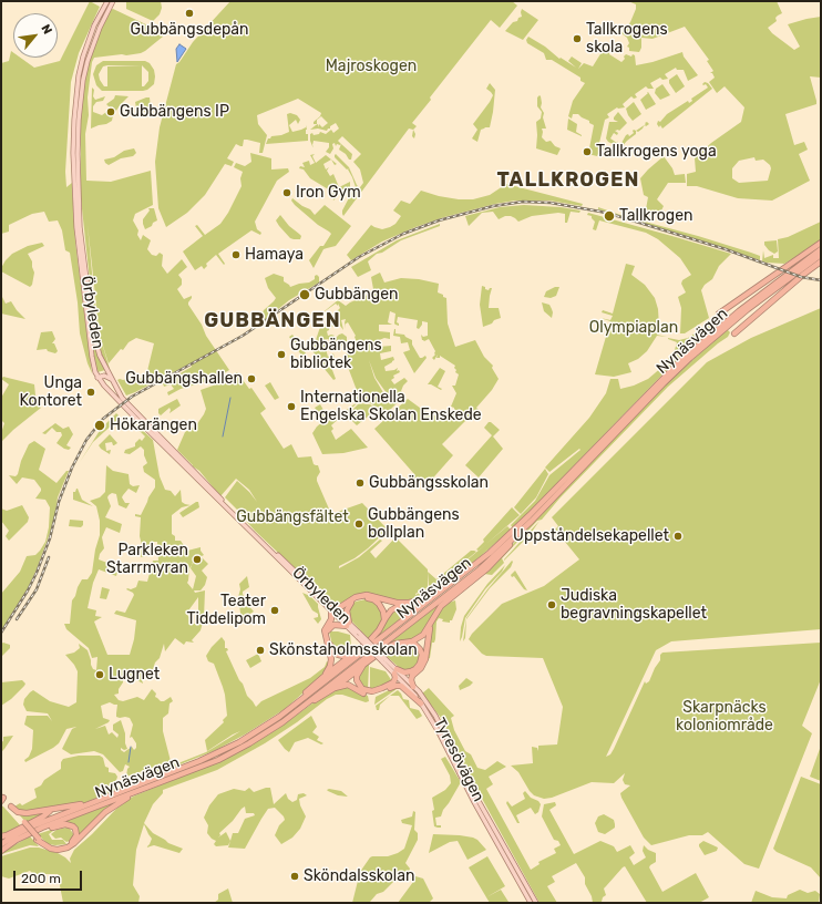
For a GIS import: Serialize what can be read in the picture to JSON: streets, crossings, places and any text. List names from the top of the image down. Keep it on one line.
{"streets":{"highway":["Nynäsvägen"],"main road":["Örbyleden","Tyresövägen"]},"crossings":[["Örbyleden","Tyresövägen"]],"districts":["TALLKROGEN","GUBBÄNGEN"],"parks":["Majroskogen","Olympiaplan","Gubbängsfältet","Skarpnäcks koloniområde"],"places":["Gubbängsdepån","Tallkrogens skola","Gubbängens IP","Tallkrogens yoga","Iron Gym","Tallkrogen","Hamaya","Gubbängen","Gubbängens bibliotek","Gubbängshallen","Unga Kontoret","Internationella Engelska Skolan Enskede","Hökarängen","Gubbängsskolan","Gubbängens bollplan","Uppståndelsekapellet","Parkleken Starrmyran","Judiska begravningskapellet","Teater Tiddelipom","Skönstaholmsskolan","Lugnet","Sköndalsskolan"],"scale_bar":"200 m","north":"top right"}
